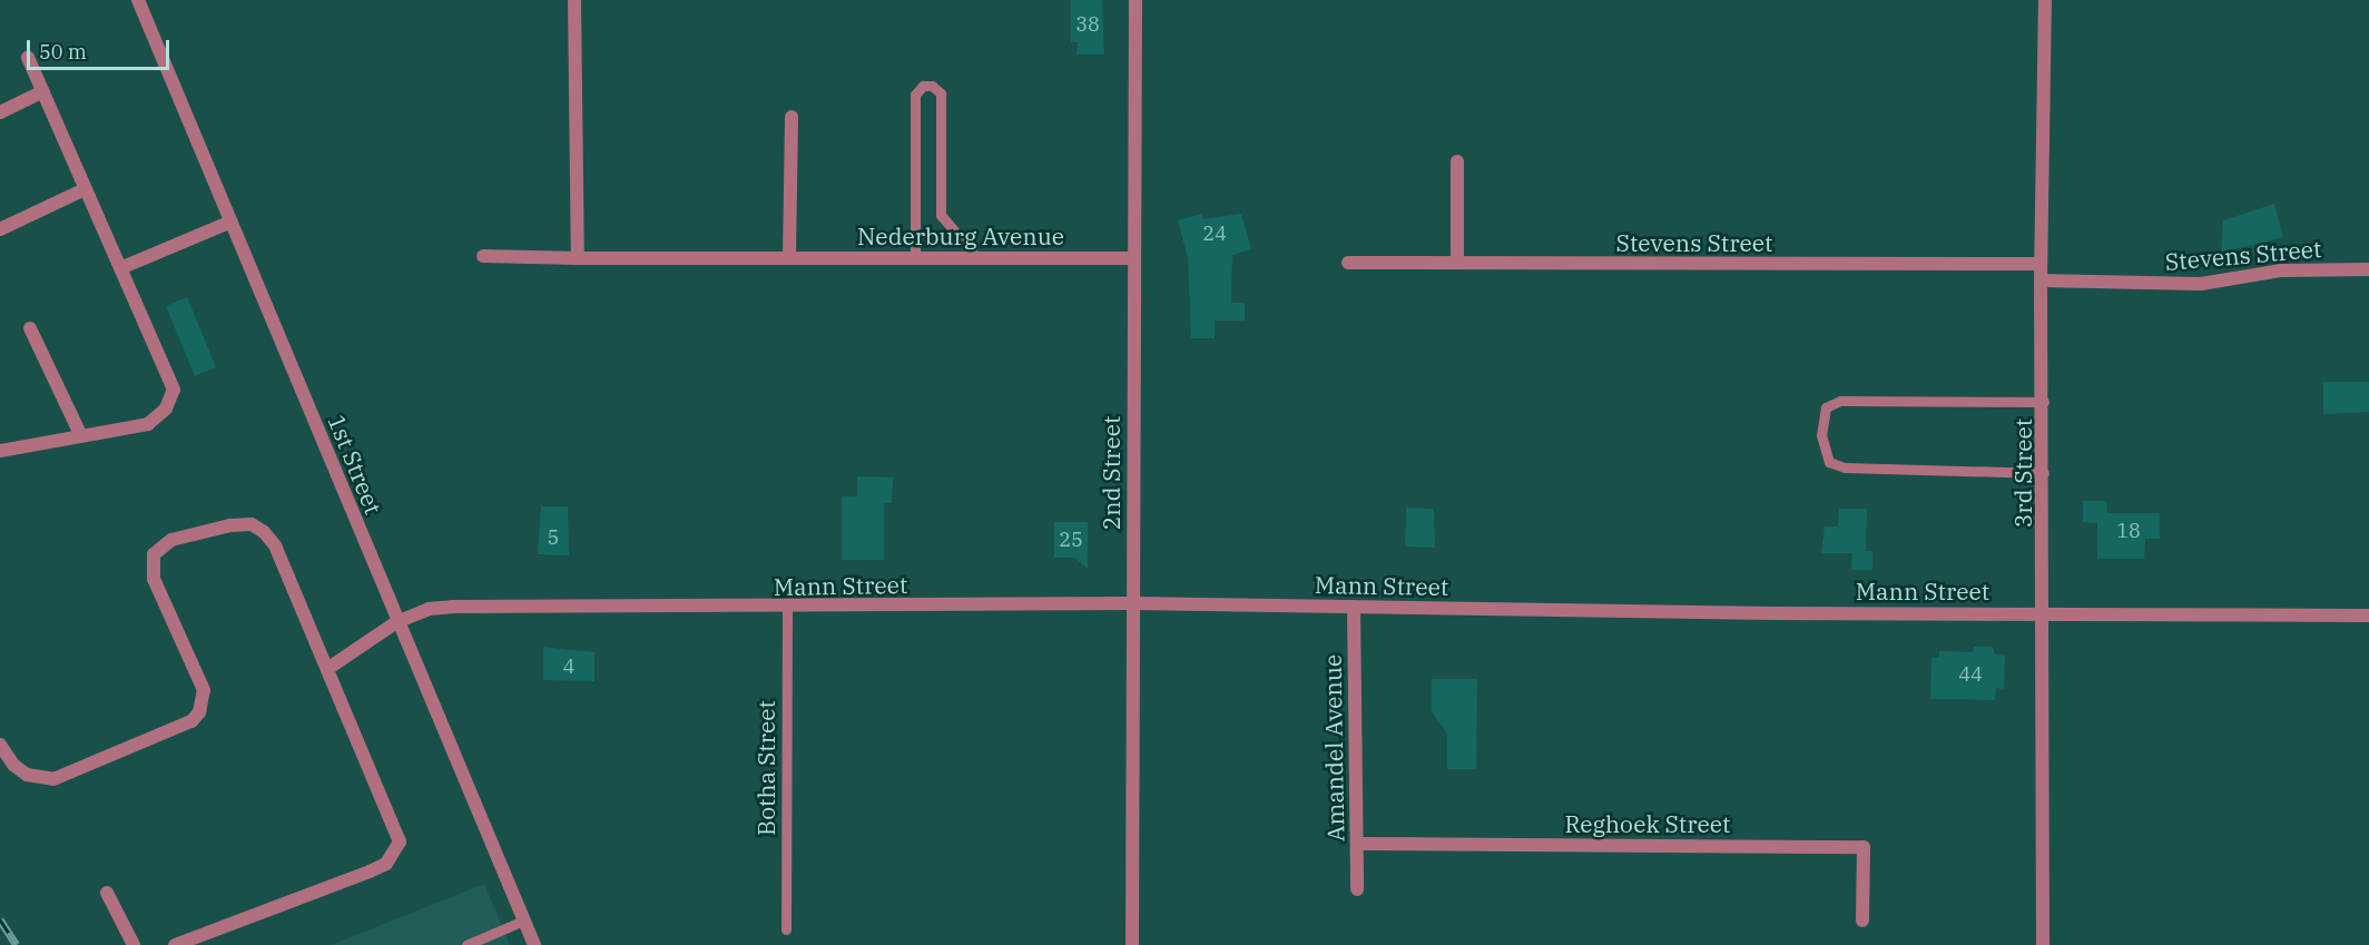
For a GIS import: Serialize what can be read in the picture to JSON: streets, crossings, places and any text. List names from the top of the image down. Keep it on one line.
{"streets":{"street":["Nederburg Avenue","Stevens Street","1st Street","2nd Street","3rd Street","Mann Street","Amandel Avenue","Reghoek Street"],"lane":["Botha Street"]},"crossings":[["Nederburg Avenue","2nd Street"],["Stevens Street","3rd Street"],["1st Street","Mann Street"],["2nd Street","Mann Street"],["3rd Street","Mann Street"],["Mann Street","Amandel Avenue"],["Mann Street","Botha Street"],["Amandel Avenue","Reghoek Street"]],"house_numbers":["38","24","18","5","25","4","44"],"scale_bar":"50 m"}
